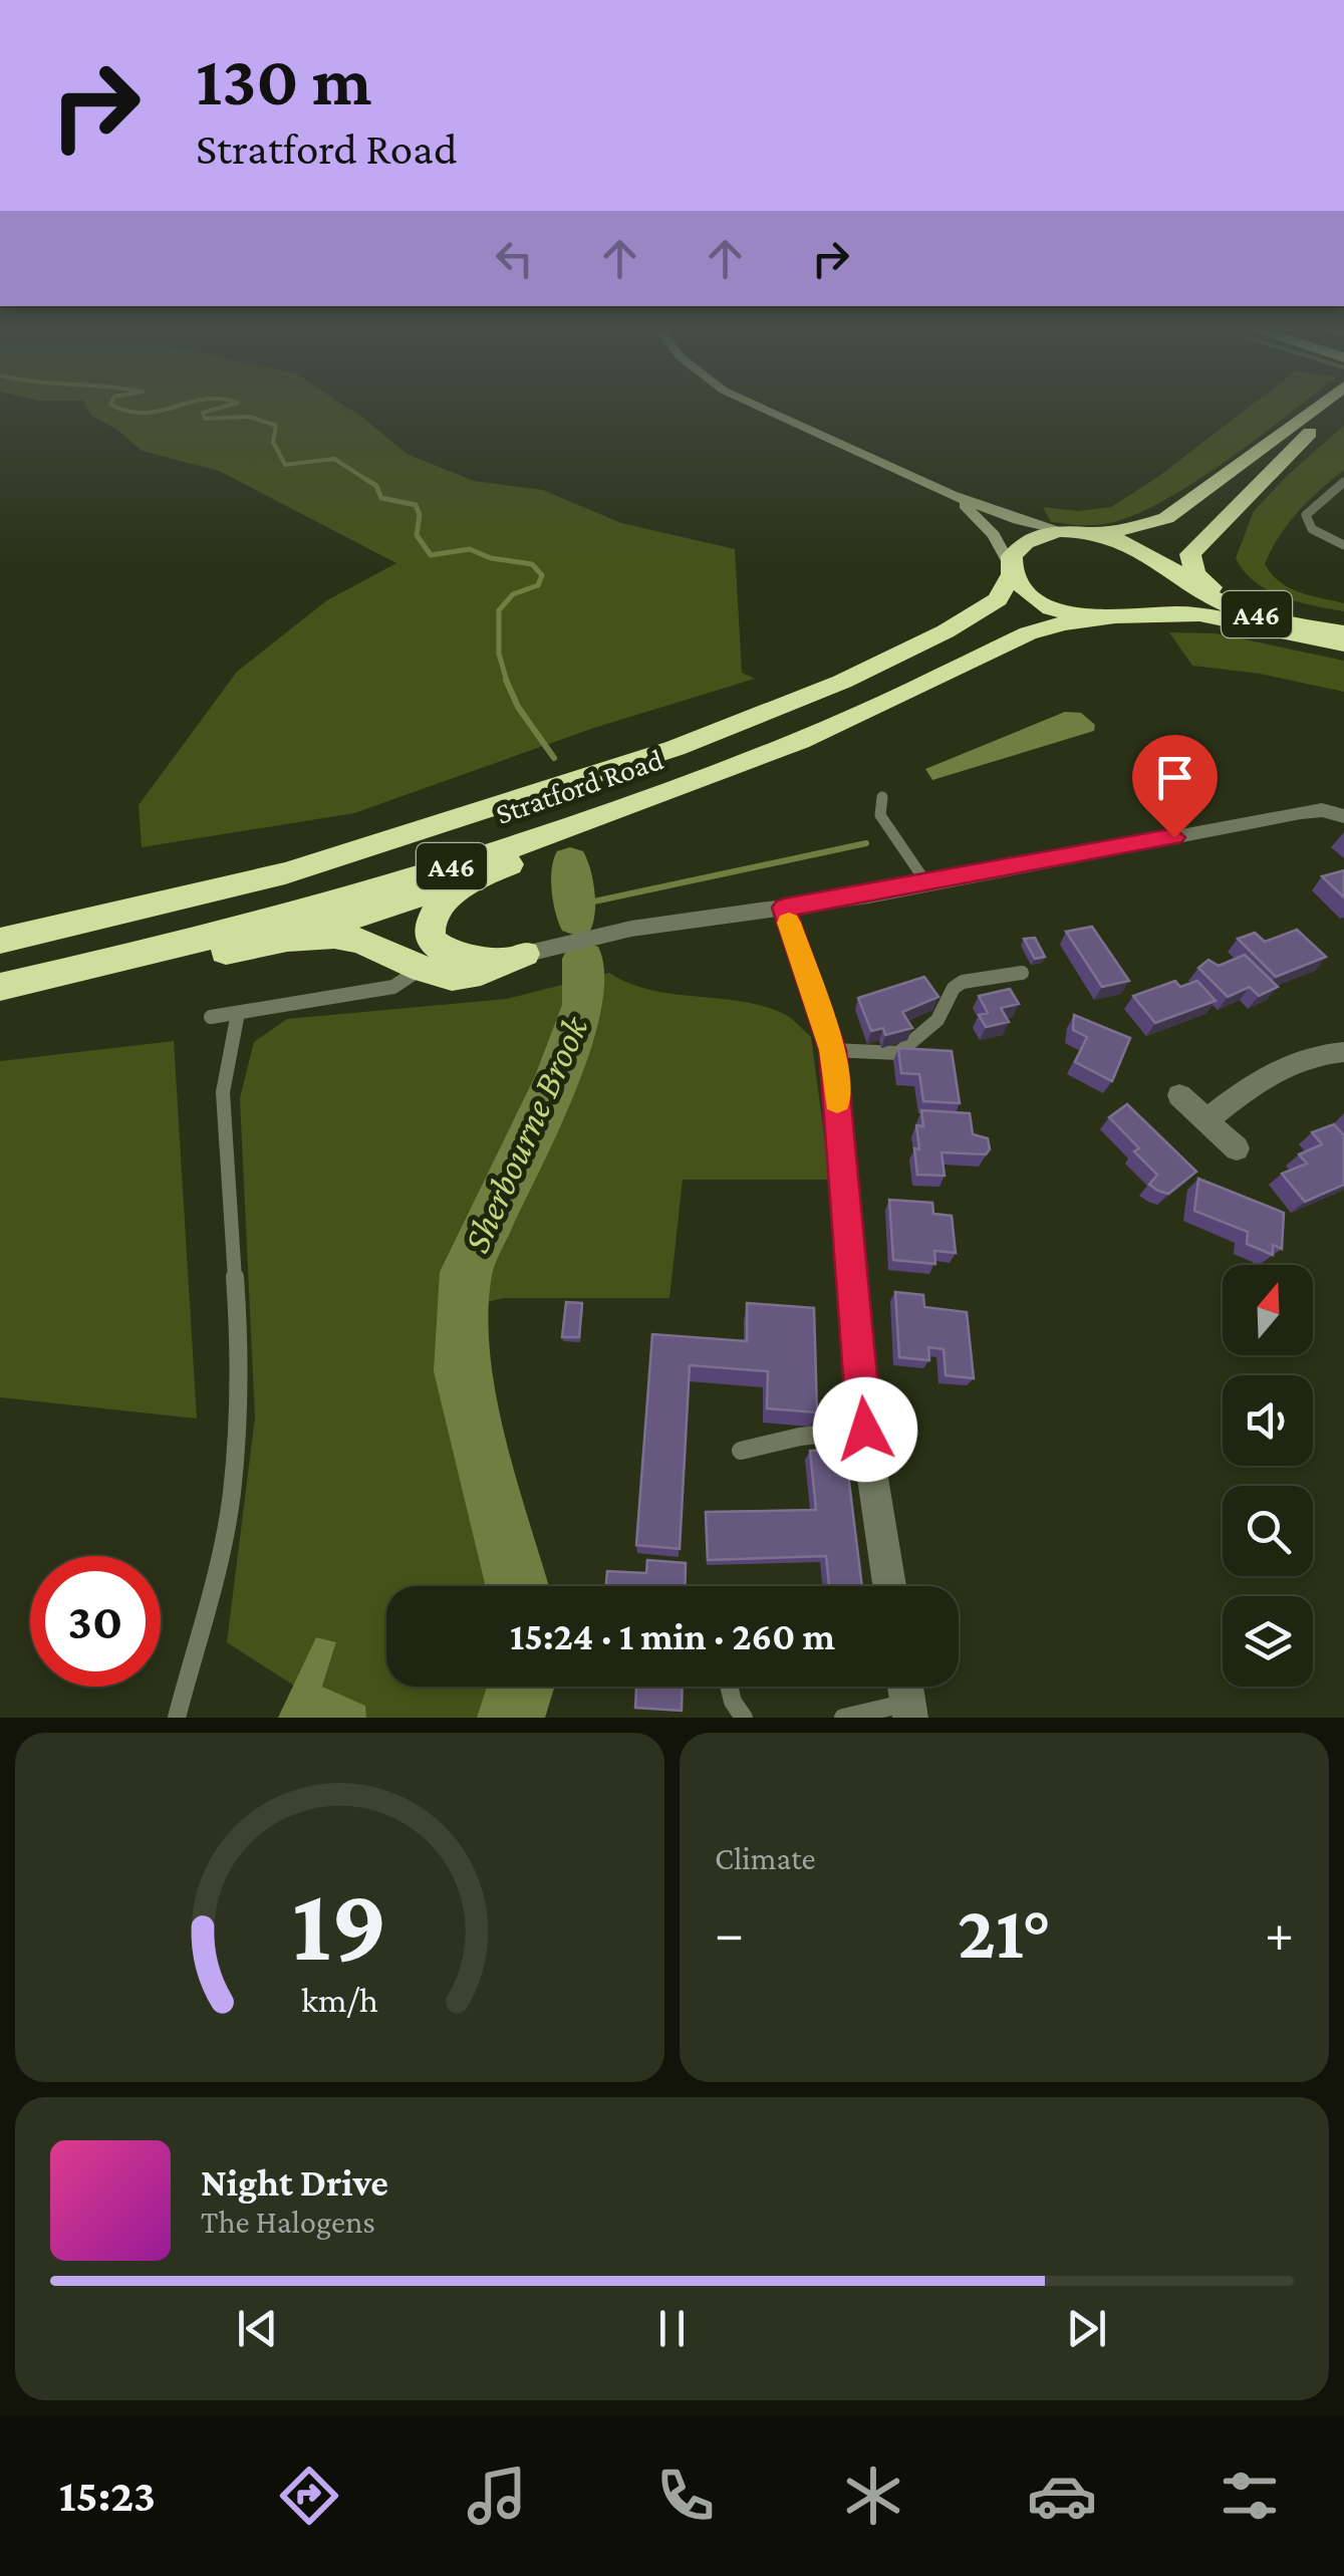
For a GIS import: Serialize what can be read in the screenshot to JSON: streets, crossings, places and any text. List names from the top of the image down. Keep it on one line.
{"streets":{"highway":["A46","Stratford Road"]},"crossings":[["A46","Stratford Road"]],"water":["Sherbourne Brook"],"north":"top","page":{"turn":["130 m","Stratford Road"],"limit":"30","trip":"15:24 · 1 min · 260 m","tile":"Climate","heat":["−","21°","+"],"song":["Night Drive","The Halogens"],"tabs":"15:23","gauge":["19","km/h"]}}
